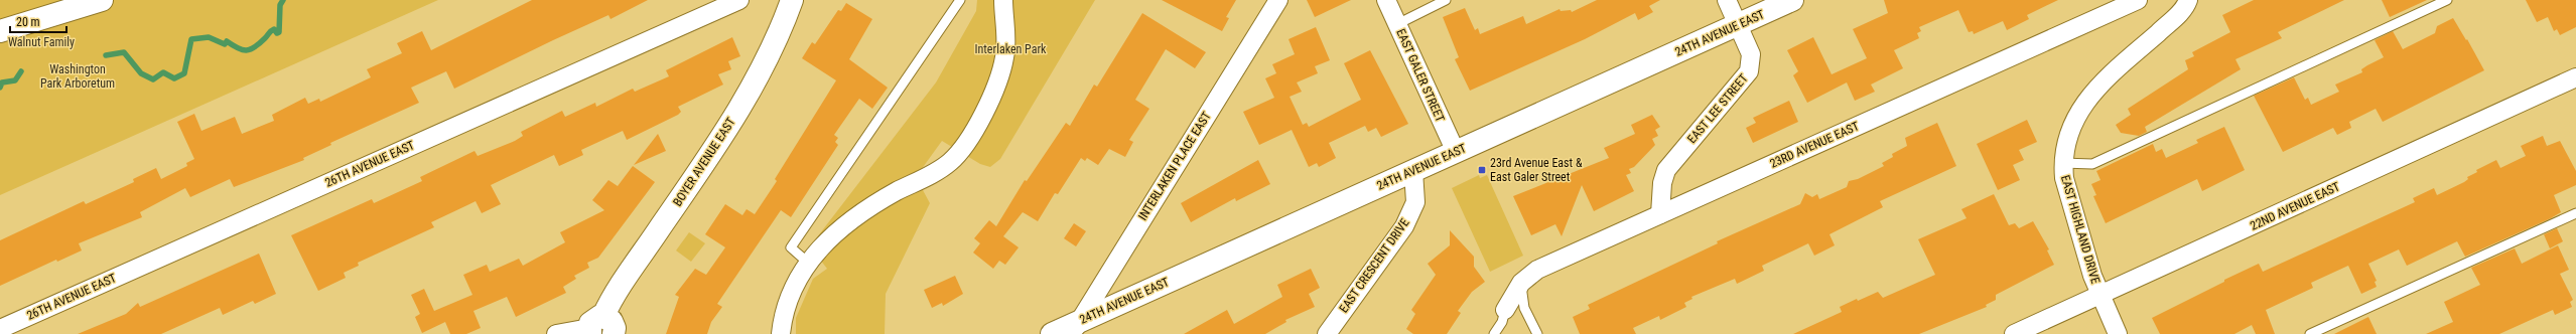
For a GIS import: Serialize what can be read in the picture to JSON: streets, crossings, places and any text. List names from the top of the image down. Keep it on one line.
{"streets":{"main road":["24TH AVENUE EAST","BOYER AVENUE EAST"],"street":["EAST GALER STREET","EAST LEE STREET","23RD AVENUE EAST","26TH AVENUE EAST","INTERLAKEN PLACE EAST","22ND AVENUE EAST","EAST HIGHLAND DRIVE","EAST CRESCENT DRIVE"]},"crossings":[["24TH AVENUE EAST","EAST GALER STREET"],["24TH AVENUE EAST","EAST LEE STREET"],["24TH AVENUE EAST","INTERLAKEN PLACE EAST"],["24TH AVENUE EAST","EAST CRESCENT DRIVE"],["EAST LEE STREET","23RD AVENUE EAST"],["22ND AVENUE EAST","EAST HIGHLAND DRIVE"]],"parks":["Walnut Family","Interlaken Park","Washington Park Arboretum"],"places":{"transit":["23rd Avenue East & East Galer Street"]},"scale_bar":"20 m"}
